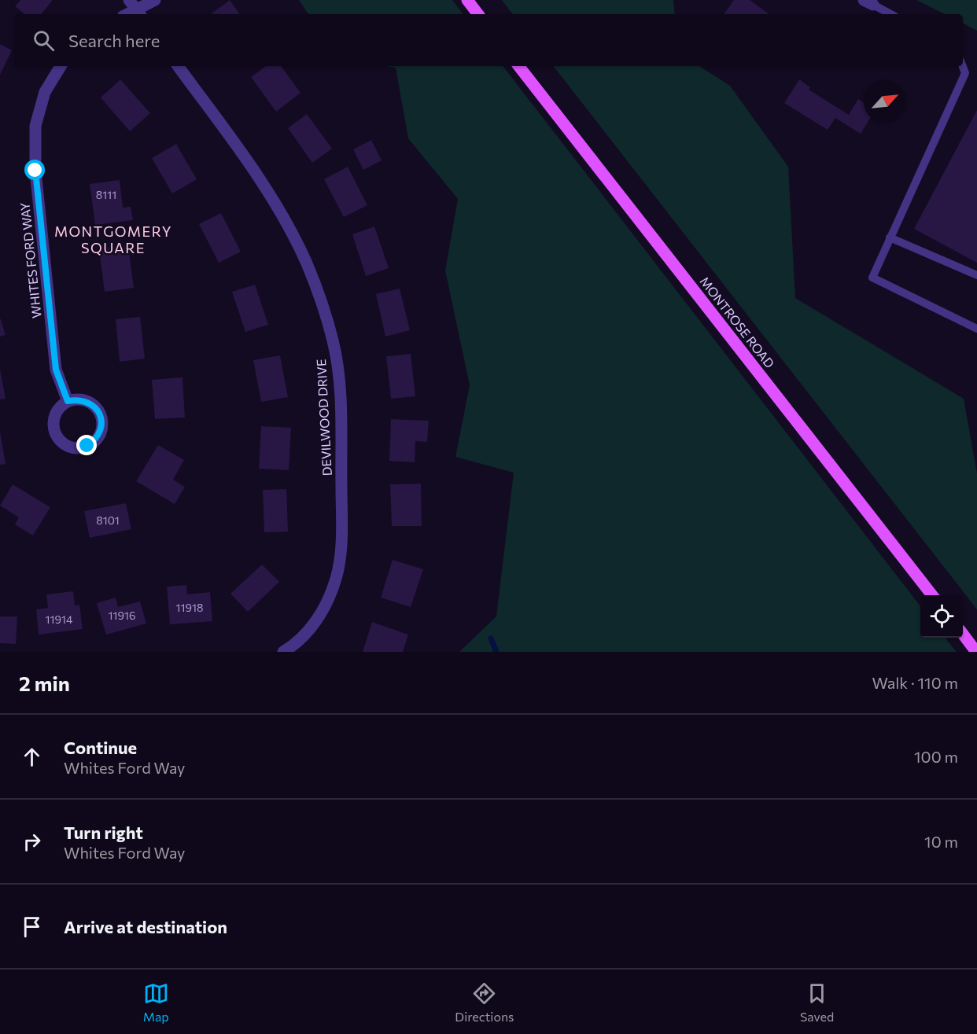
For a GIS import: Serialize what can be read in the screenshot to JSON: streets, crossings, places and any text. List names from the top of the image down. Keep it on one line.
{"streets":{"main road":["MONTROSE ROAD"],"street":["WHITES FORD WAY","DEVILWOOD DRIVE"]},"districts":["MONTGOMERY SQUARE"],"house_numbers":["8111","8101","11918","11916","11914"],"north":"top right","page":{"search":"Search here","heading":["2 min","Walk · 110 m"],"list":[["Continue","Whites Ford Way","100 m"],["Turn right","Whites Ford Way","10 m"],"Arrive at destination"],"nav":["Map","Directions","Saved"]}}
